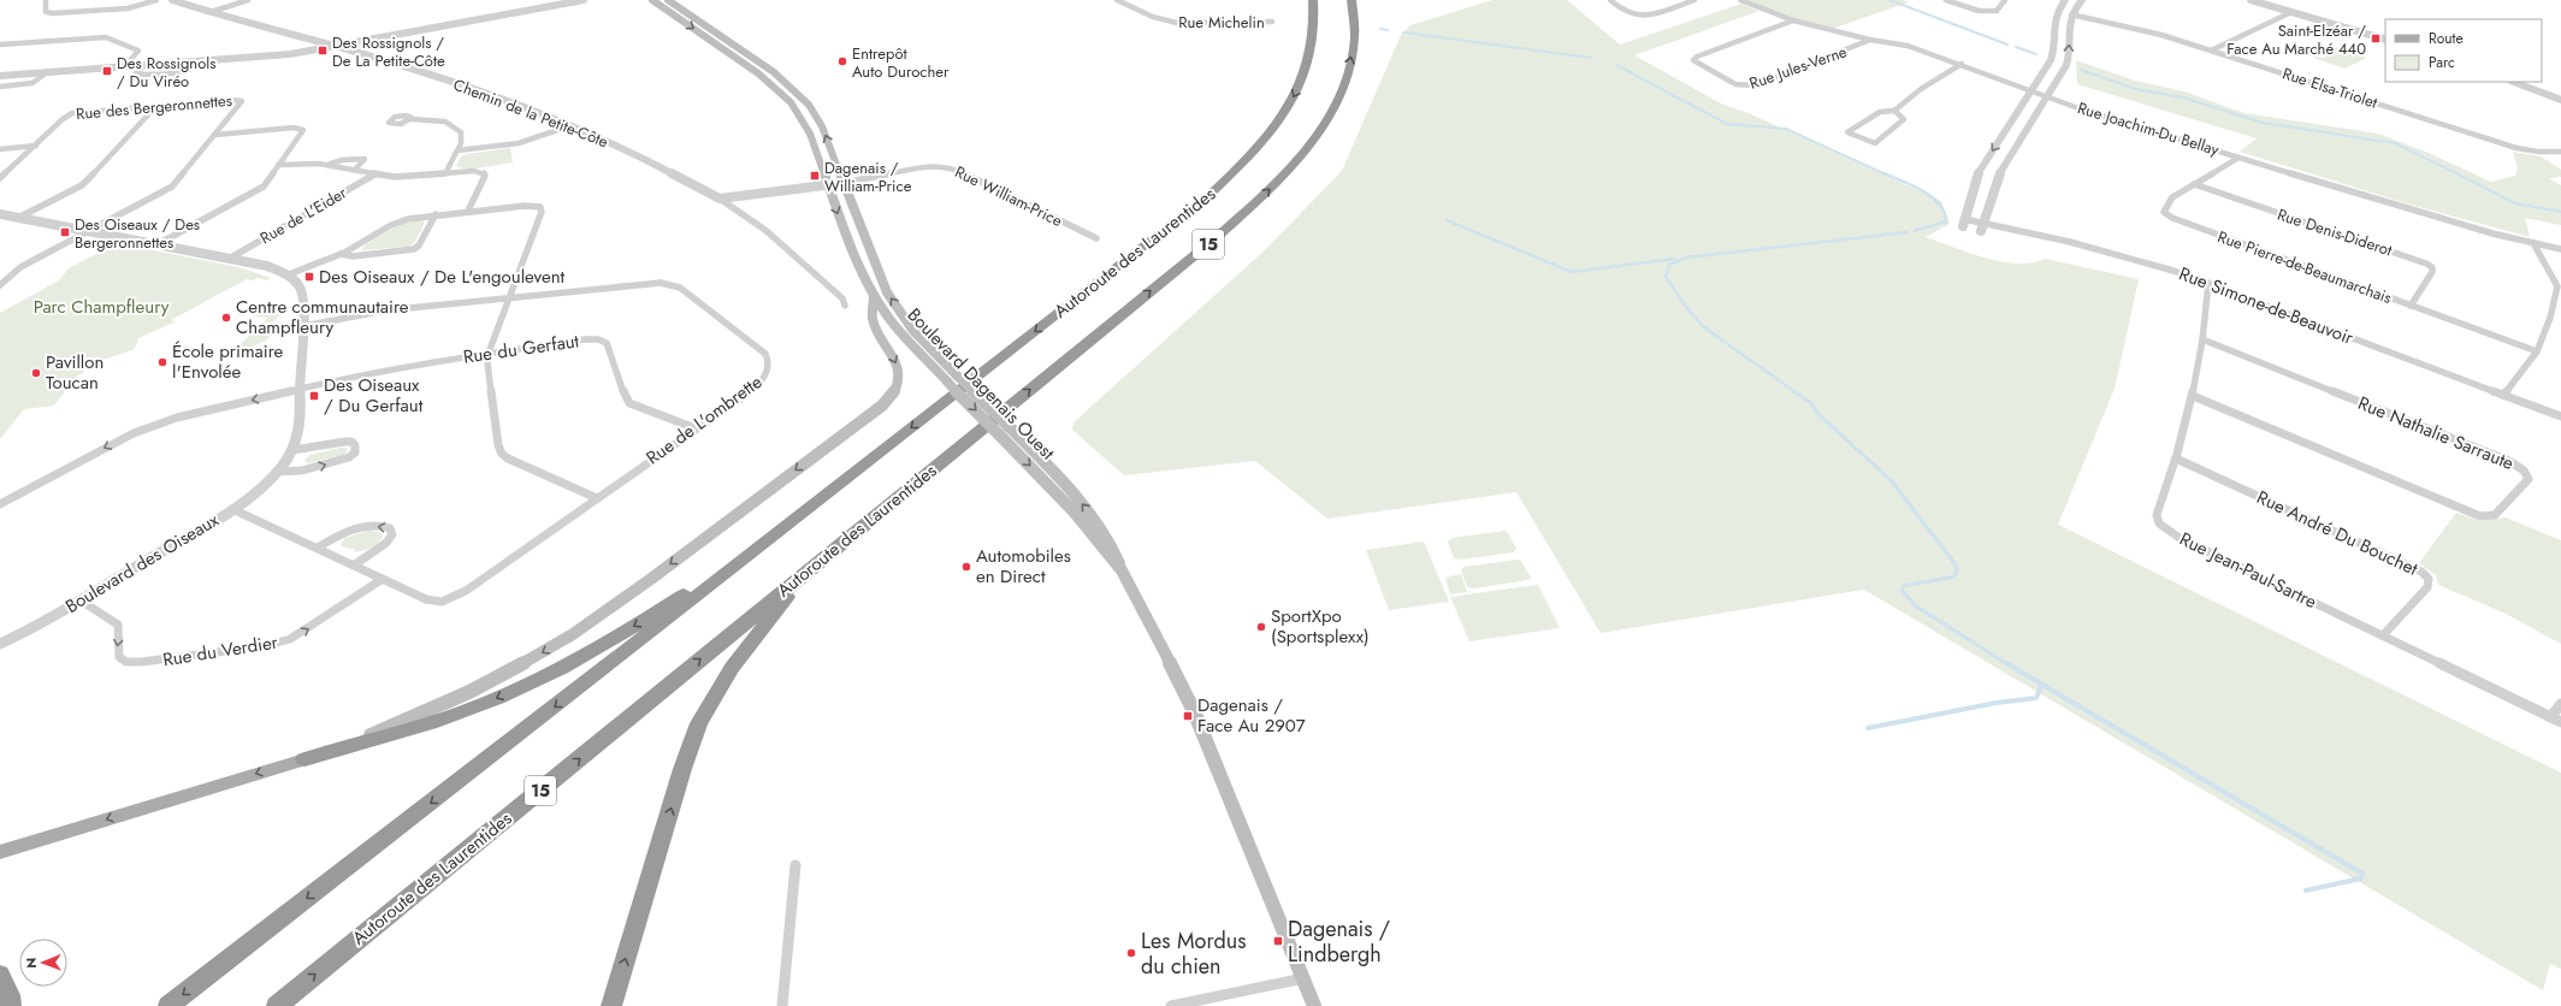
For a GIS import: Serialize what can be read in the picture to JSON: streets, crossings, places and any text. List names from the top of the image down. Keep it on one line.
{"streets":{"highway":["15","Autoroute des Laurentides"],"main road":["Boulevard Dagenais Ouest"],"street":["Rue Michelin","Rue Jules-Verne","Rue Elsa-Triolet","Rue des Bergeronnettes","Chemin de la Petite-Côte","Rue Joachim-Du Bellay","Rue William-Price","Rue de L'Eider","Rue Denis-Diderot","Rue Pierre-de-Beaumarchais","Rue Simone-de-Beauvoir","Rue du Gerfaut","Rue de L'ombrette","Rue Nathalie Sarraute","Rue André Du Bouchet","Boulevard des Oiseaux","Rue Jean-Paul-Sartre","Rue du Verdier"]},"crossings":[["Rue Jules-Verne","Rue Joachim-Du Bellay"],["Rue des Bergeronnettes","Boulevard des Oiseaux"],["Chemin de la Petite-Côte","Rue William-Price"],["Rue Joachim-Du Bellay","Rue Pierre-de-Beaumarchais"],["Rue William-Price","Boulevard Dagenais Ouest"],["Rue de L'Eider","Boulevard des Oiseaux"],["Rue Denis-Diderot","Rue Pierre-de-Beaumarchais"],["15","Autoroute des Laurentides"],["Rue Simone-de-Beauvoir","Rue Jean-Paul-Sartre"],["Rue du Gerfaut","Rue de L'ombrette"],["Rue du Gerfaut","Boulevard des Oiseaux"],["Rue de L'ombrette","Boulevard des Oiseaux"],["Rue de L'ombrette","Rue du Verdier"],["Rue Nathalie Sarraute","Rue Jean-Paul-Sartre"],["Rue André Du Bouchet","Rue Jean-Paul-Sartre"],["Boulevard des Oiseaux","Rue du Verdier"]],"one_way":["Rue du Gerfaut","Rue du Verdier"],"parks":["Parc Champfleury"],"places":{"transit":["Saint-Elzéar / Face Au Marché 440","Des Rossignols / De La Petite-Côte","Des Rossignols / Du Viréo","Dagenais / William-Price","Des Oiseaux / Des Bergeronnettes","Des Oiseaux / De L'engoulevent","Des Oiseaux / Du Gerfaut","Dagenais / Face Au 2907","Dagenais / Lindbergh"],"other":["Entrepôt Auto Durocher","Centre communautaire Champfleury","École primaire l'Envolée","Pavillon Toucan","Automobiles en Direct","SportXpo (Sportsplexx)","Les Mordus du chien"]},"legend":["Route","Parc"],"north":"left"}
